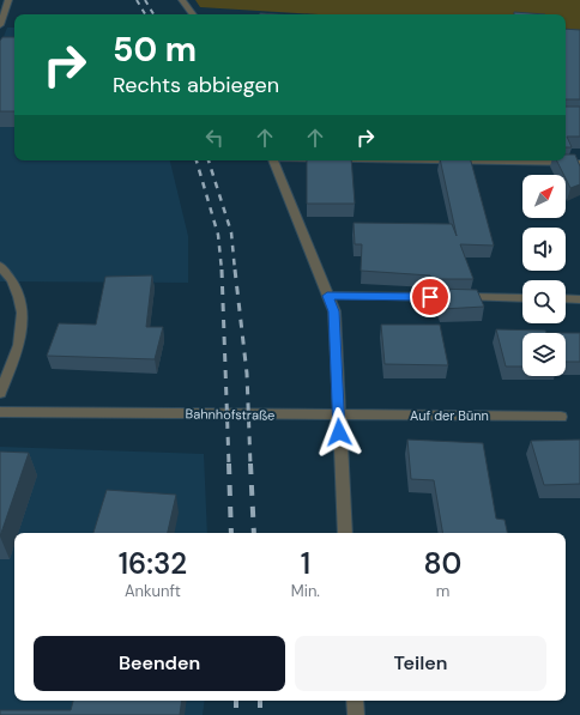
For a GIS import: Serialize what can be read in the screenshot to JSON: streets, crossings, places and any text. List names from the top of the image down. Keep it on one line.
{"streets":{"street":["Bahnhofstraße","Auf der Bünn"]},"crossings":[["Bahnhofstraße","Auf der Bünn"]],"north":"top right","page":{"turn":["50 m","Rechts abbiegen"],"eta":["16:32","Ankunft","1","Min.","80","m"],"buttons":["Beenden","Teilen"]}}
